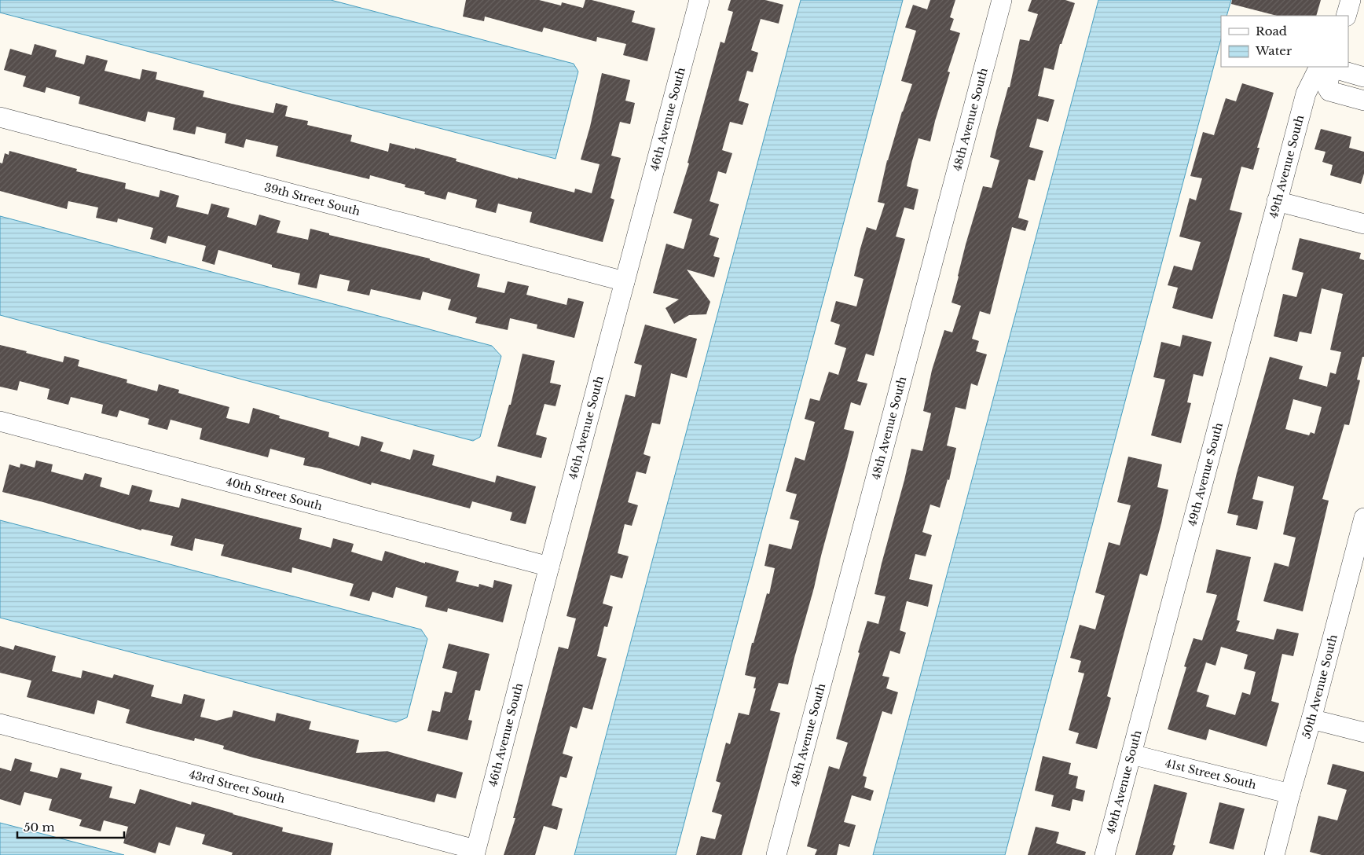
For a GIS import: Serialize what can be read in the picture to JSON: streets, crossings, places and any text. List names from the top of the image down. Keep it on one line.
{"streets":{"street":["46th Avenue South","48th Avenue South","49th Avenue South","39th Street South","40th Street South","50th Avenue South","41st Street South","43rd Street South"]},"crossings":[["46th Avenue South","39th Street South"],["46th Avenue South","40th Street South"],["46th Avenue South","43rd Street South"],["49th Avenue South","41st Street South"],["50th Avenue South","41st Street South"]],"legend":["Road","Water"],"scale_bar":"50 m"}
